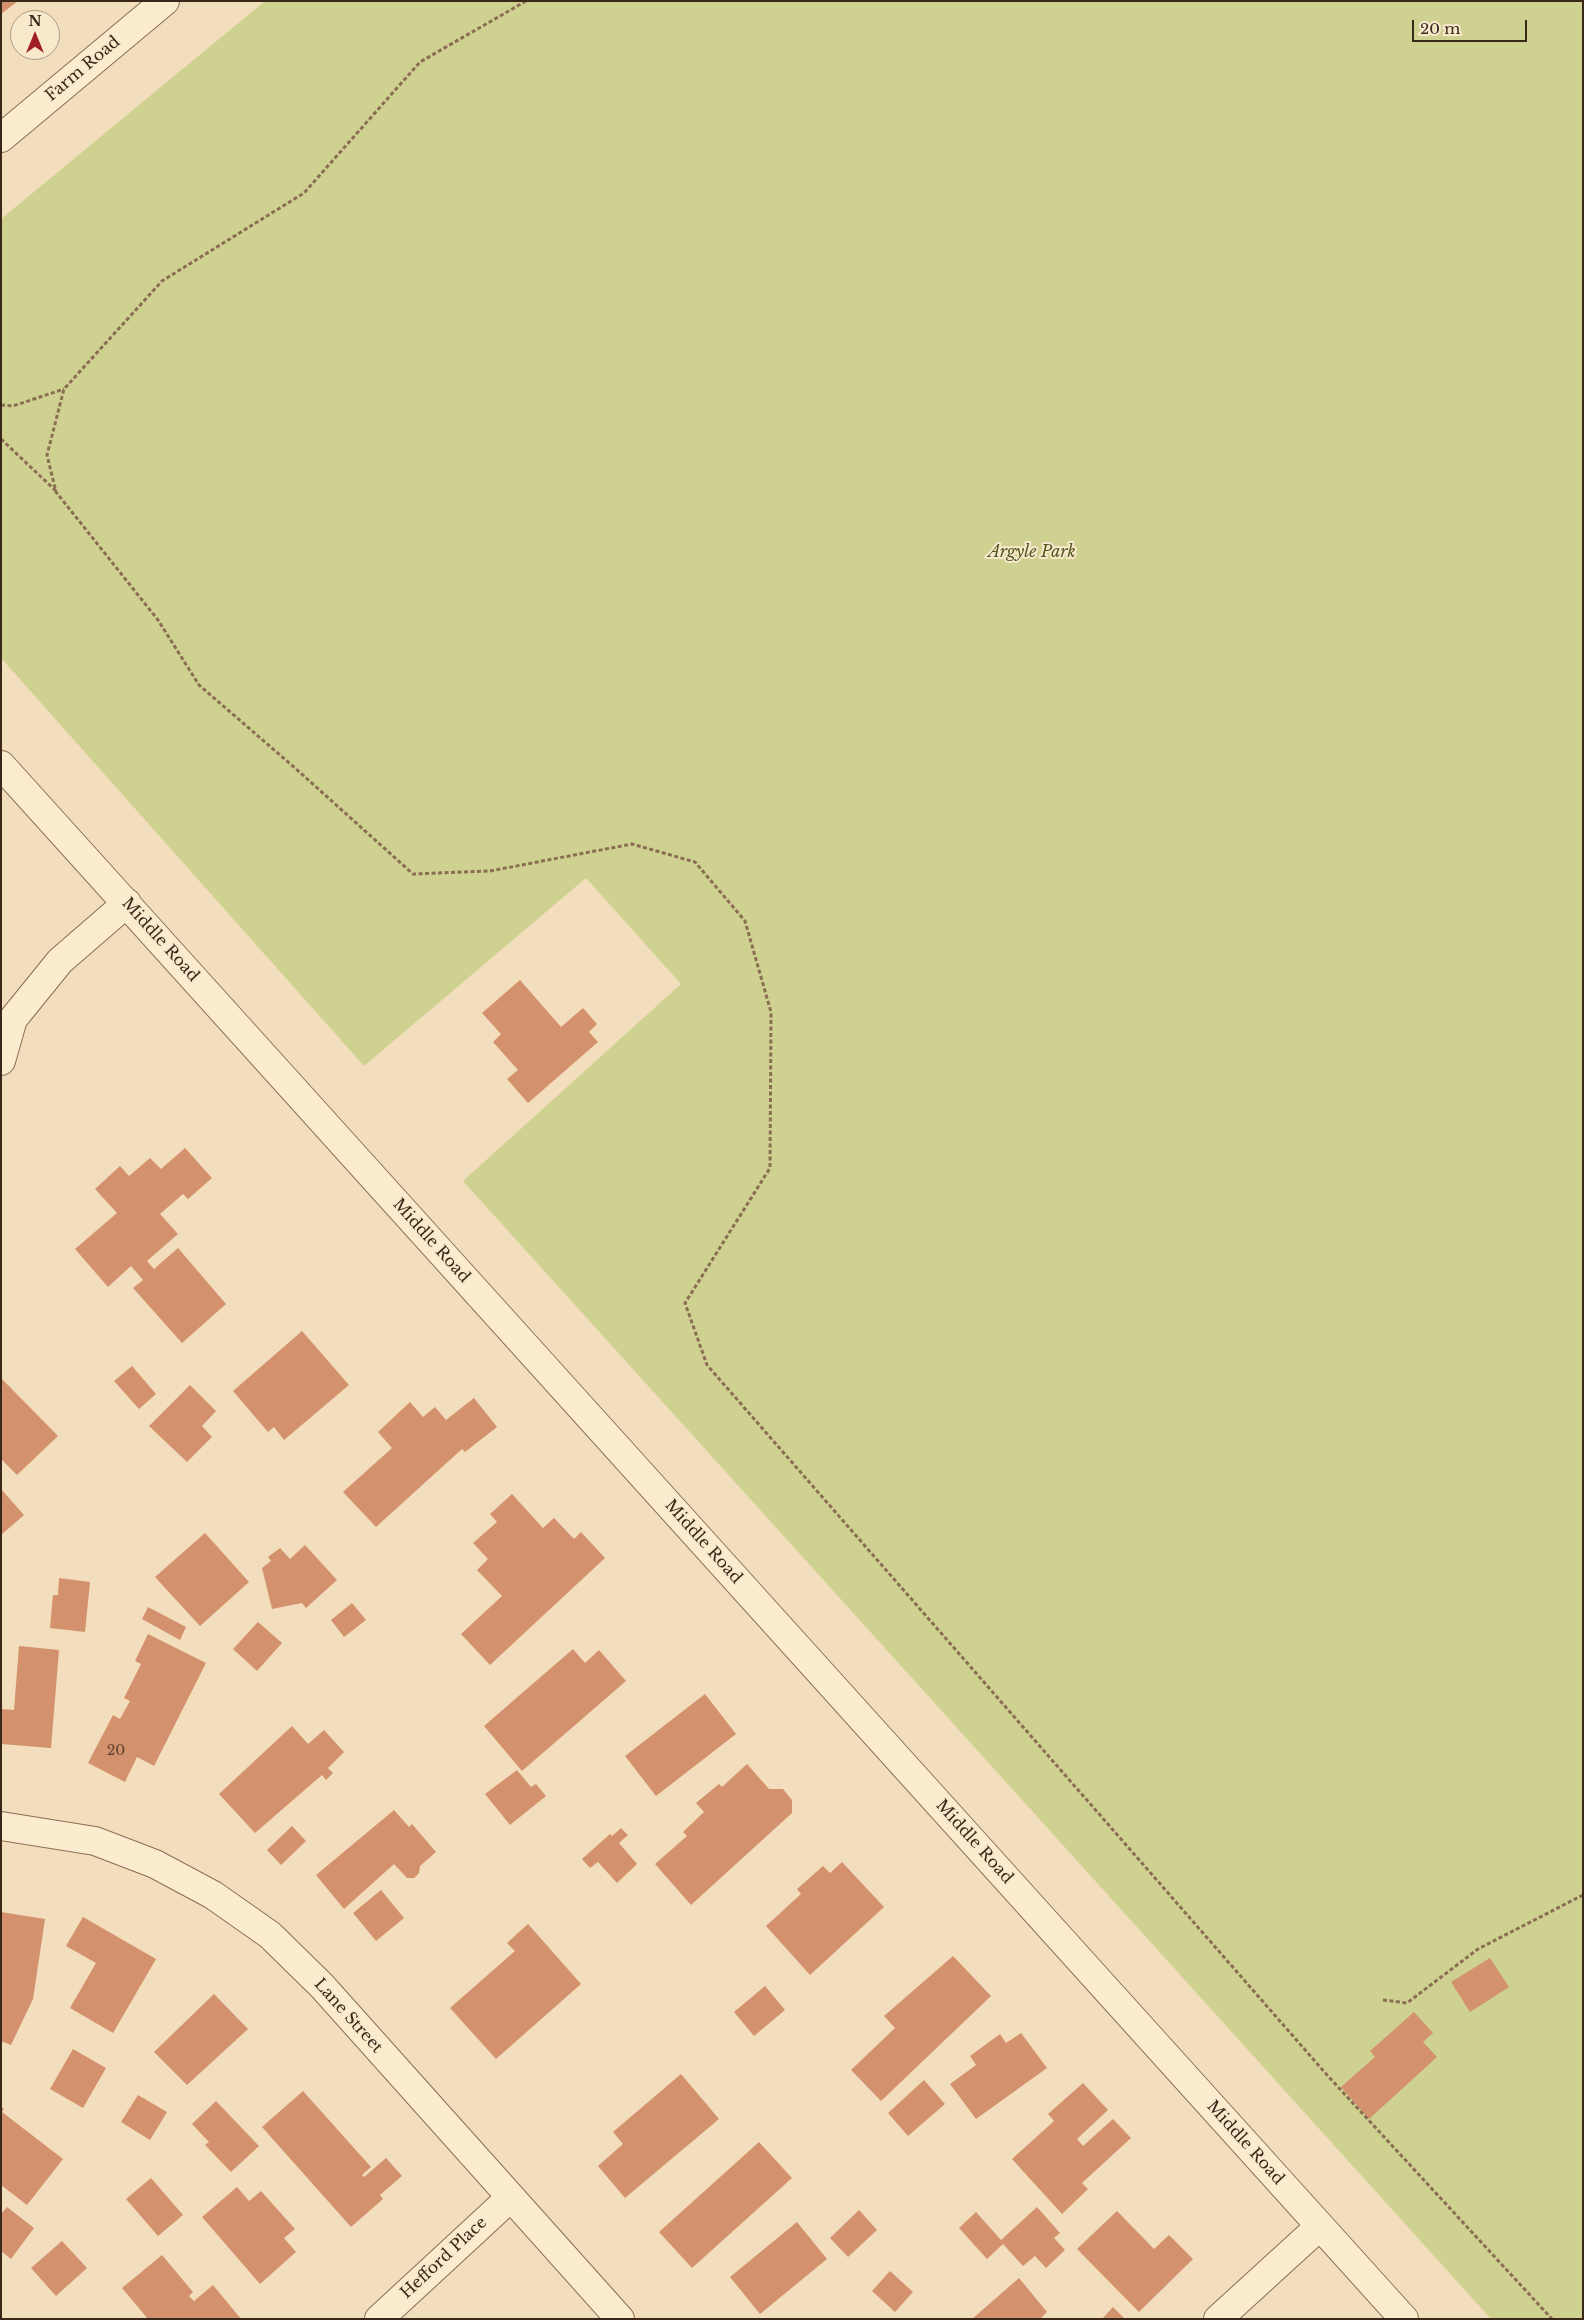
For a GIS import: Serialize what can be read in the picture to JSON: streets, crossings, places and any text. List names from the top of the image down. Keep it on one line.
{"streets":{"street":["Farm Road","Middle Road","Lane Street","Hefford Place"]},"crossings":[["Lane Street","Hefford Place"]],"parks":["Argyle Park"],"house_numbers":["20"],"scale_bar":"20 m","north":"top"}
